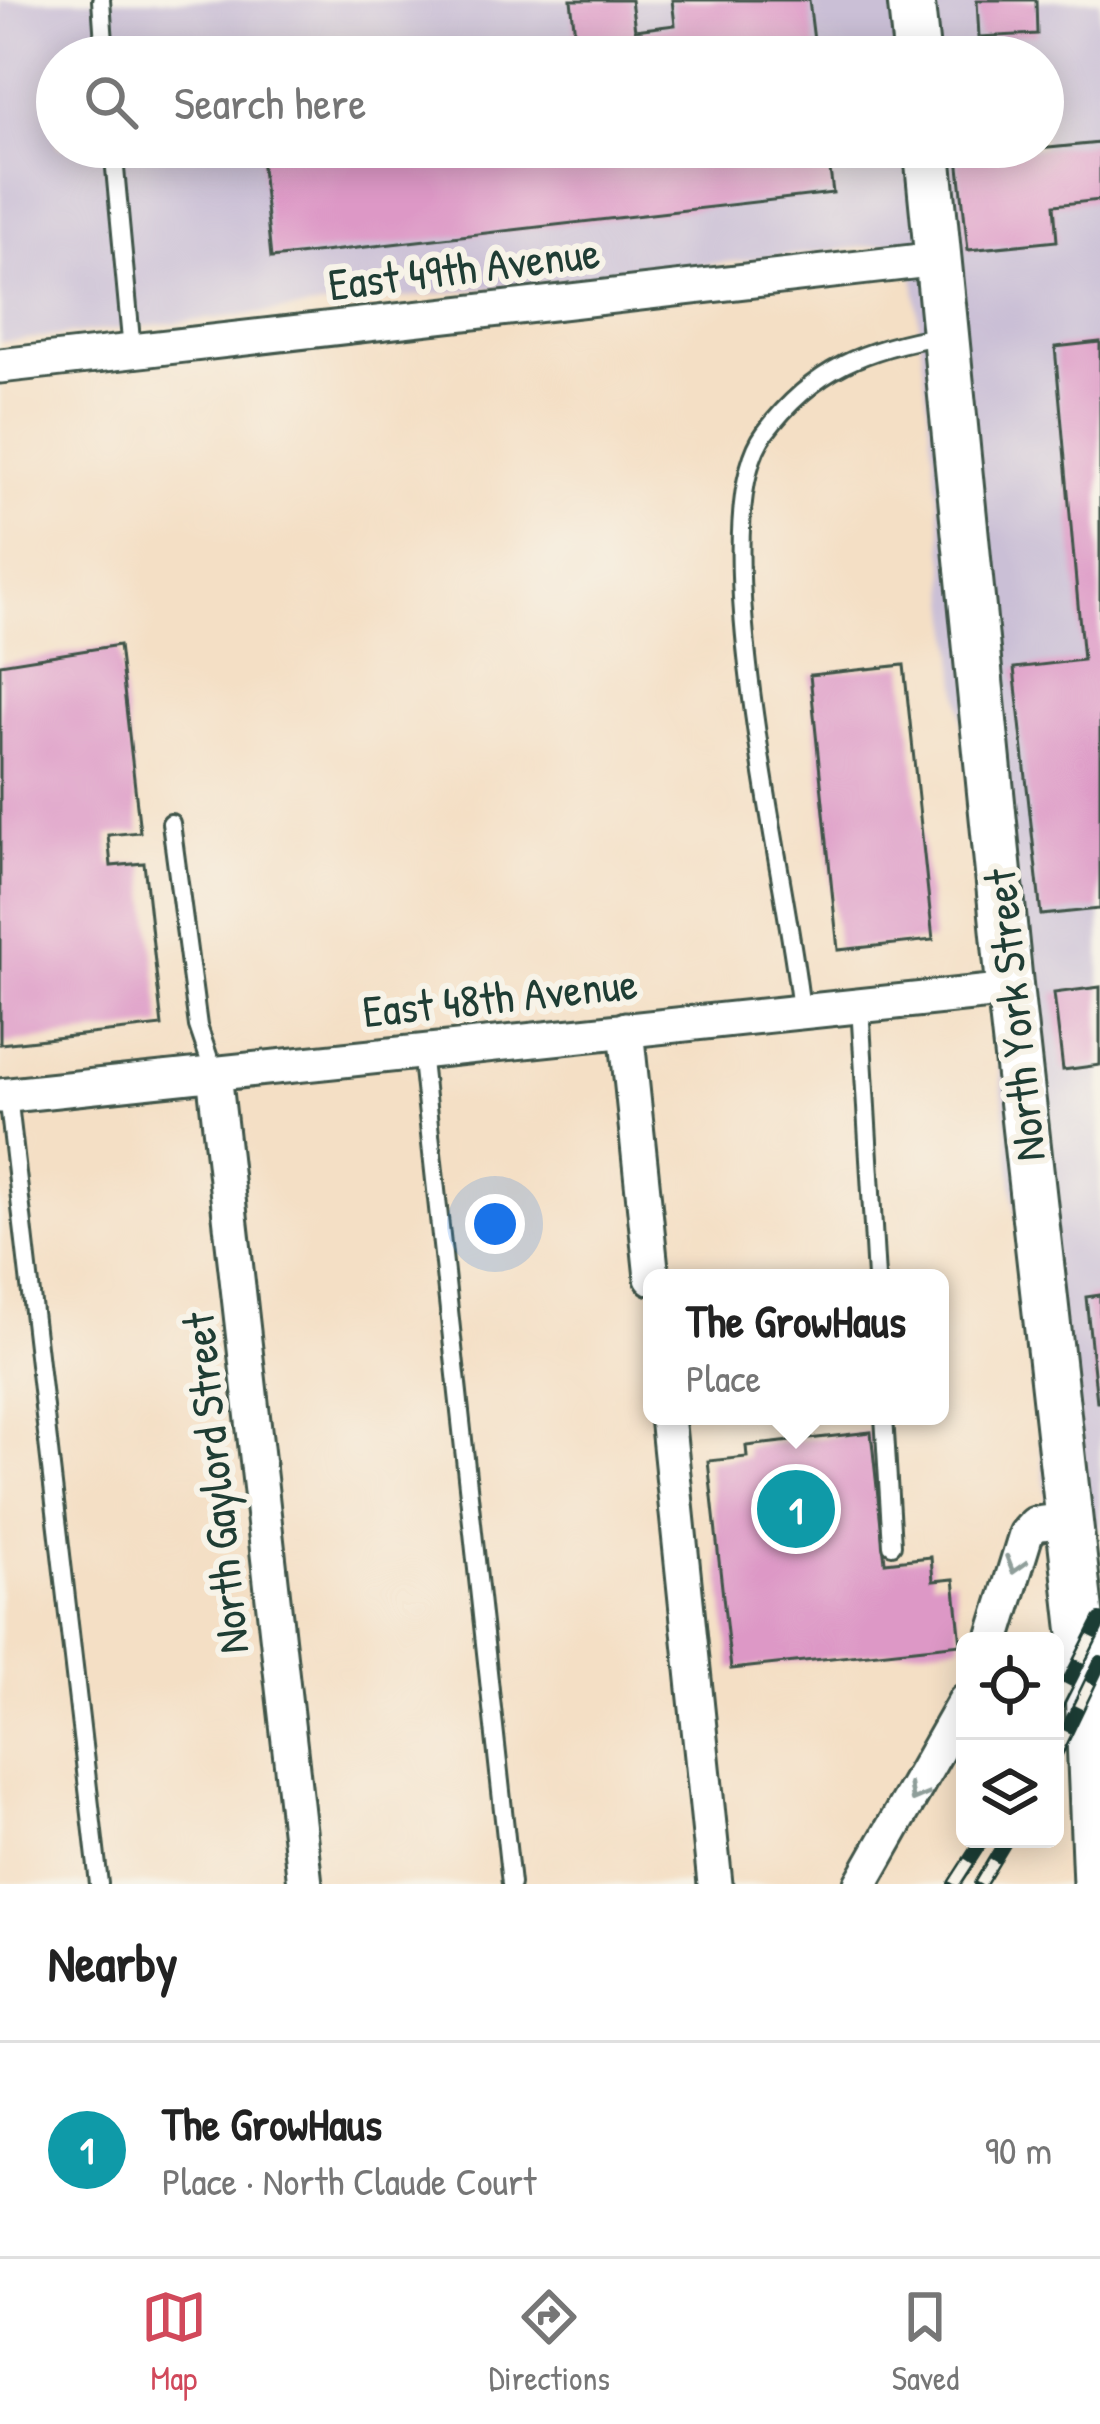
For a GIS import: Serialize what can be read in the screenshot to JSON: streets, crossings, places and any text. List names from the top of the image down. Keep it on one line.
{"streets":{"street":["East 49th Avenue","East 48th Avenue","North York Street","North Gaylord Street"]},"crossings":[["East 49th Avenue","North York Street"],["East 48th Avenue","North York Street"],["East 48th Avenue","North Gaylord Street"]],"page":{"search":"Search here","popup":["The GrowHaus","Place"],"pins":"1","heading":"Nearby","list":[{"mark":"1","name":"The GrowHaus","note":"Place · North Claude Court","value":"90 m"}],"nav":["Map","Directions","Saved"]}}
